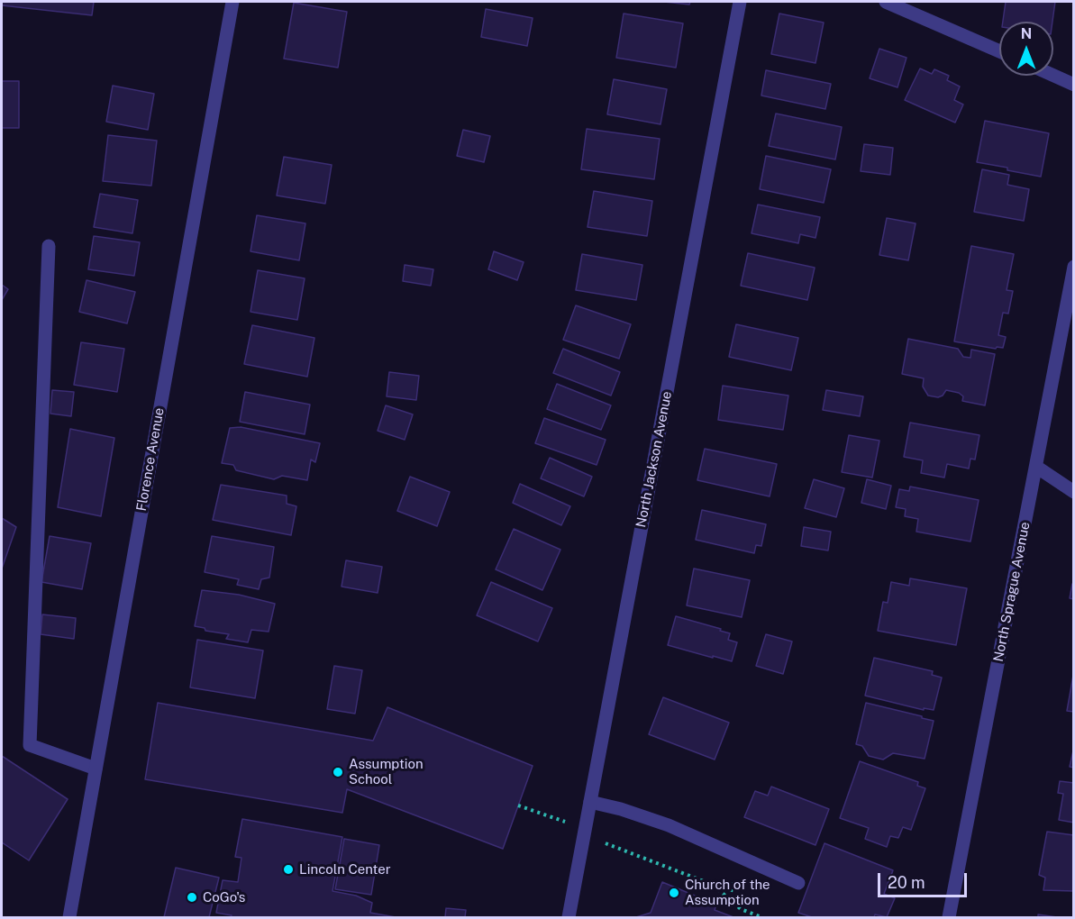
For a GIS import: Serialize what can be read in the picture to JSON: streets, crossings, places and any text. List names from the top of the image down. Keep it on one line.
{"streets":{"street":["Florence Avenue","North Jackson Avenue","North Sprague Avenue"]},"places":["Assumption School","Lincoln Center","Church of the Assumption","CoGo's"],"scale_bar":"20 m","north":"top"}
